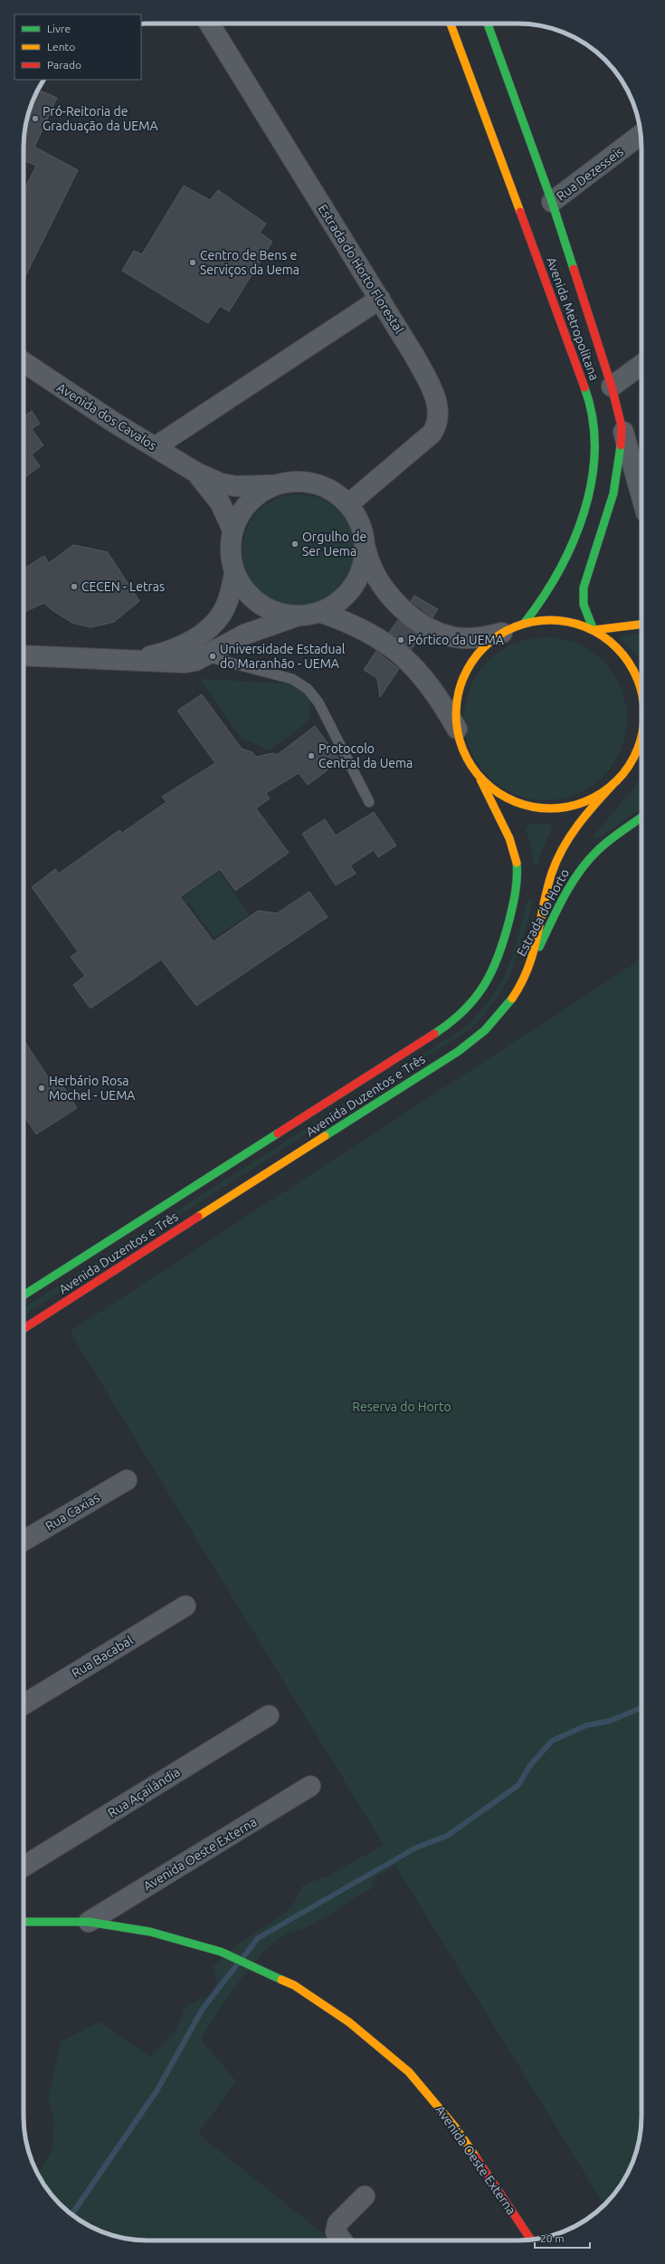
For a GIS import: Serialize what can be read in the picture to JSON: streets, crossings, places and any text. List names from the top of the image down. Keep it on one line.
{"streets":{"main road":["Avenida Metropolitana","Estrada do Horto","Avenida Duzentos e Três","Avenida Oeste Externa"],"street":["Rua Dezesseis","Estrada do Horto Florestal","Avenida dos Cavalos","Rua Caxias","Rua Bacabal","Rua Açailândia"]},"crossings":[["Rua Dezesseis","Avenida Metropolitana"],["Avenida Metropolitana","Avenida Duzentos e Três"],["Estrada do Horto","Avenida Duzentos e Três"]],"parks":["Reserva do Horto"],"places":["Pró-Reitoria de Graduação da UEMA","Centro de Bens e Serviços da Uema","Orgulho de Ser Uema","CECEN - Letras","Pórtico da UEMA","Universidade Estadual do Maranhão - UEMA","Protocolo Central da Uema","Herbário Rosa Mochel - UEMA"],"legend":["Livre","Lento","Parado"],"scale_bar":"20 m"}
